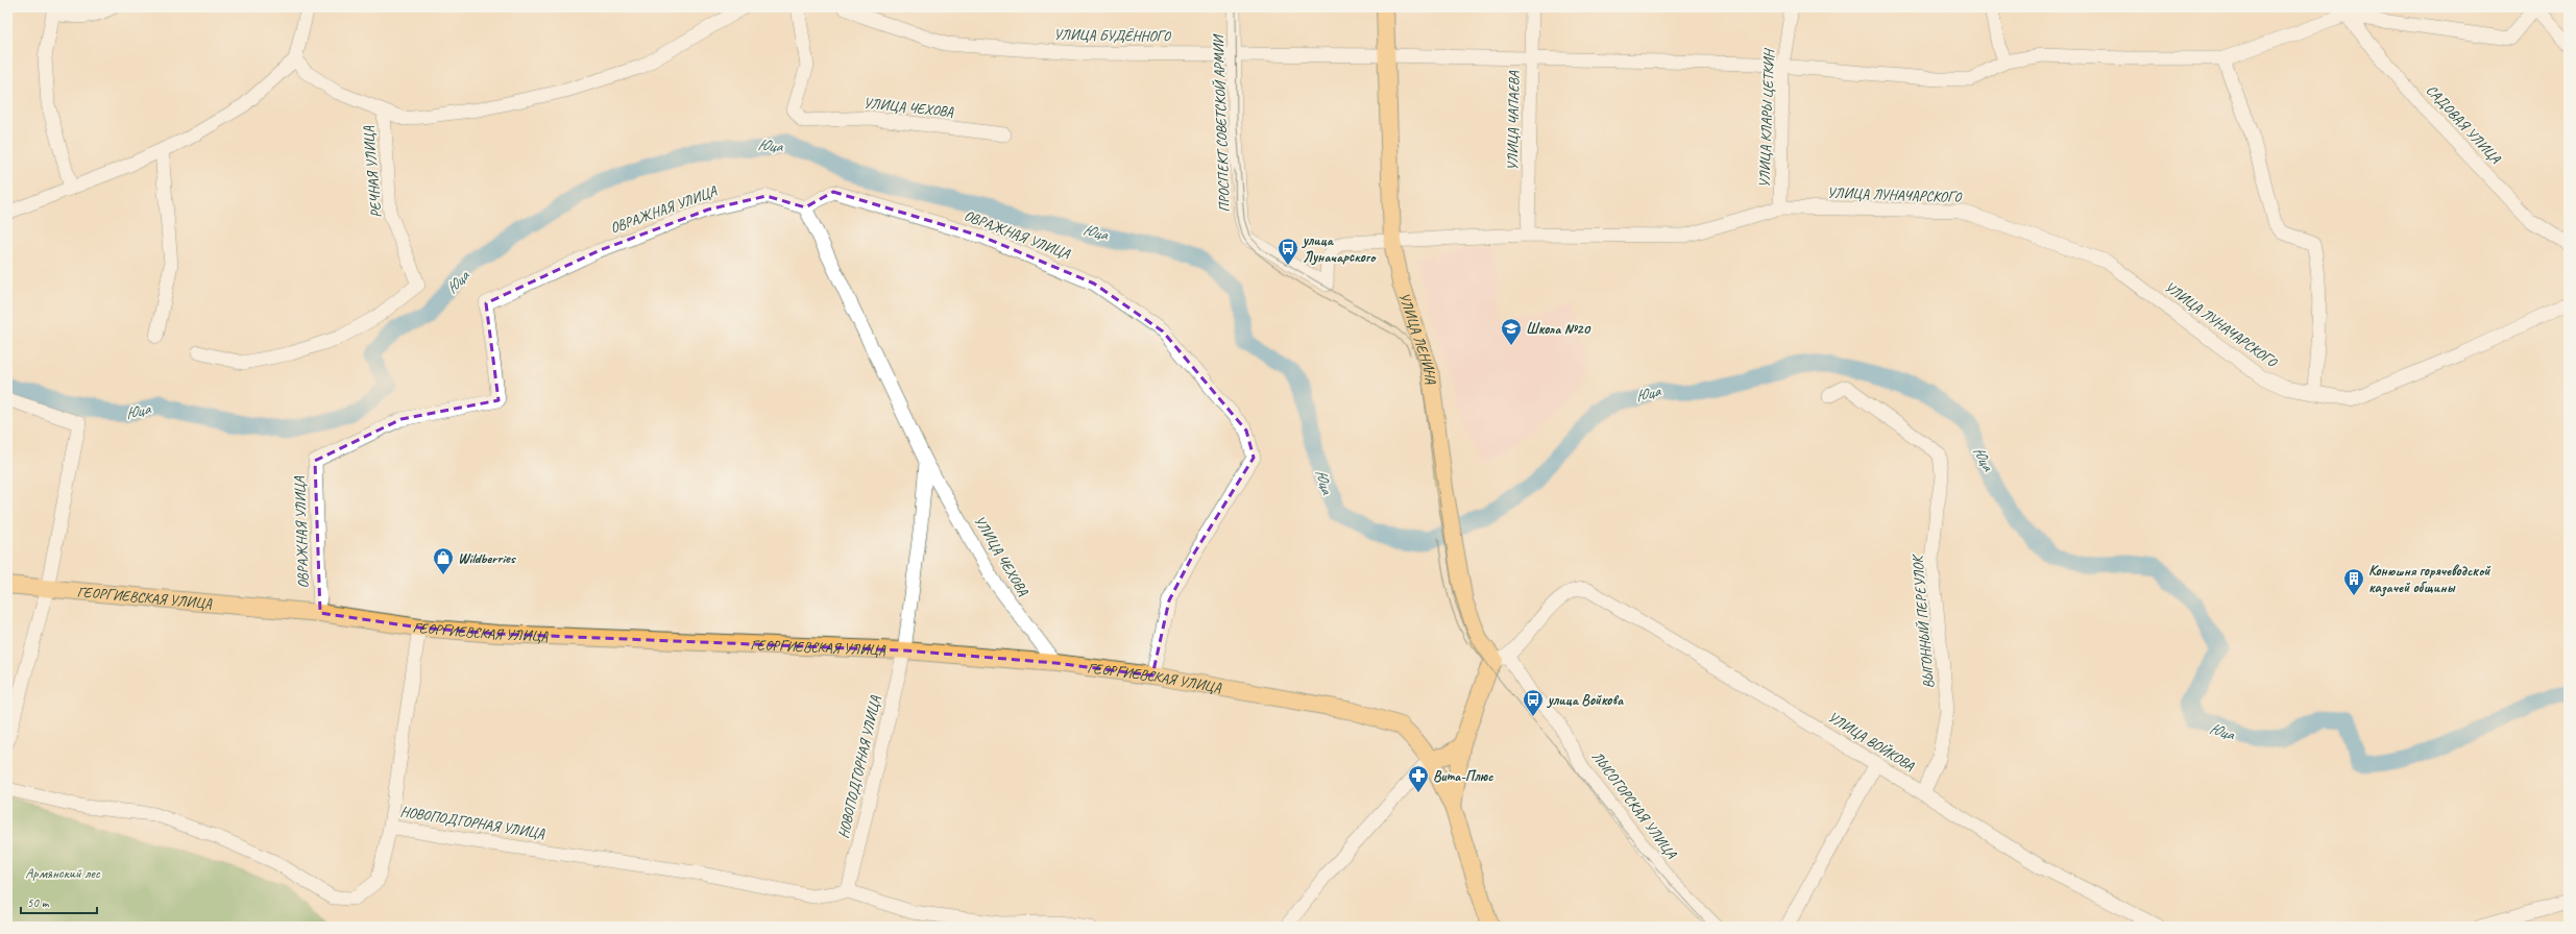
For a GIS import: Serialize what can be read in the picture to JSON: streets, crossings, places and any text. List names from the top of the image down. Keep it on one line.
{"streets":{"main road":["УЛИЦА ЛЕНИНА","ГЕОРГИЕВСКАЯ УЛИЦА"],"street":["УЛИЦА БУДЁННОГО","УЛИЦА ЧЕХОВА","УЛИЦА КЛАРЫ ЦЕТКИН","УЛИЦА ЧАПАЕВА","ПРОСПЕКТ СОВЕТСКОЙ АРМИИ","САДОВАЯ УЛИЦА","РЕЧНАЯ УЛИЦА","УЛИЦА ЛУНАЧАРСКОГО","ОВРАЖНАЯ УЛИЦА","ВЫГОННЫЙ ПЕРЕУЛОК","УЛИЦА ВОЙКОВА","НОВОПОДГОРНАЯ УЛИЦА","ЛЫСОГОРСКАЯ УЛИЦА"]},"crossings":[["УЛИЦА БУДЁННОГО","УЛИЦА КЛАРЫ ЦЕТКИН"],["УЛИЦА БУДЁННОГО","УЛИЦА ЧАПАЕВА"],["УЛИЦА БУДЁННОГО","ПРОСПЕКТ СОВЕТСКОЙ АРМИИ"],["УЛИЦА БУДЁННОГО","САДОВАЯ УЛИЦА"],["УЛИЦА БУДЁННОГО","УЛИЦА ЛЕНИНА"],["УЛИЦА ЧЕХОВА","ОВРАЖНАЯ УЛИЦА"],["УЛИЦА ЧЕХОВА","ГЕОРГИЕВСКАЯ УЛИЦА"],["УЛИЦА КЛАРЫ ЦЕТКИН","УЛИЦА ЛУНАЧАРСКОГО"],["УЛИЦА ЧАПАЕВА","УЛИЦА ЛУНАЧАРСКОГО"],["ПРОСПЕКТ СОВЕТСКОЙ АРМИИ","УЛИЦА ЛУНАЧАРСКОГО"],["УЛИЦА ЛУНАЧАРСКОГО","УЛИЦА ЛЕНИНА"],["ОВРАЖНАЯ УЛИЦА","ГЕОРГИЕВСКАЯ УЛИЦА"],["УЛИЦА ЛЕНИНА","УЛИЦА ВОЙКОВА"],["УЛИЦА ЛЕНИНА","ЛЫСОГОРСКАЯ УЛИЦА"],["ГЕОРГИЕВСКАЯ УЛИЦА","НОВОПОДГОРНАЯ УЛИЦА"],["ВЫГОННЫЙ ПЕРЕУЛОК","УЛИЦА ВОЙКОВА"],["УЛИЦА ВОЙКОВА","ЛЫСОГОРСКАЯ УЛИЦА"]],"water":["Юца"],"parks":["Армянский лес"],"places":{"bus stop":["улица Луначарского","улица Войкова"],"school or university":["Школа №20"],"shop":["Wildberries"],"building":["Конюшня горячеводской казачей общины"],"pharmacy":["Вита-Плюс"]},"scale_bar":"50 m"}
